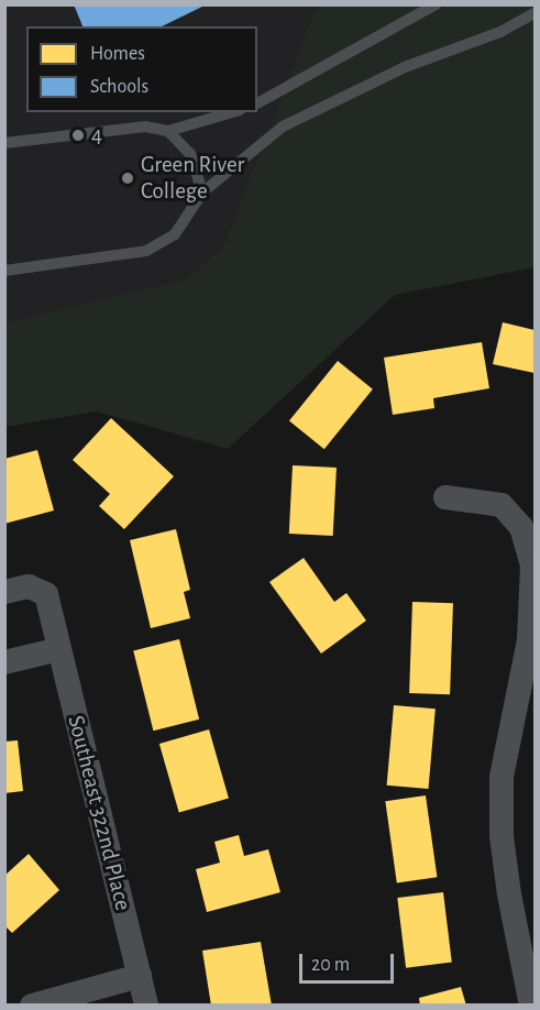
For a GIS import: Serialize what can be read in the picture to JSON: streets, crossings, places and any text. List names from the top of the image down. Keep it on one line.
{"streets":{"street":["Southeast 322nd Place"]},"places":["4","Green River College"],"legend":["Homes","Schools"],"scale_bar":"20 m"}
